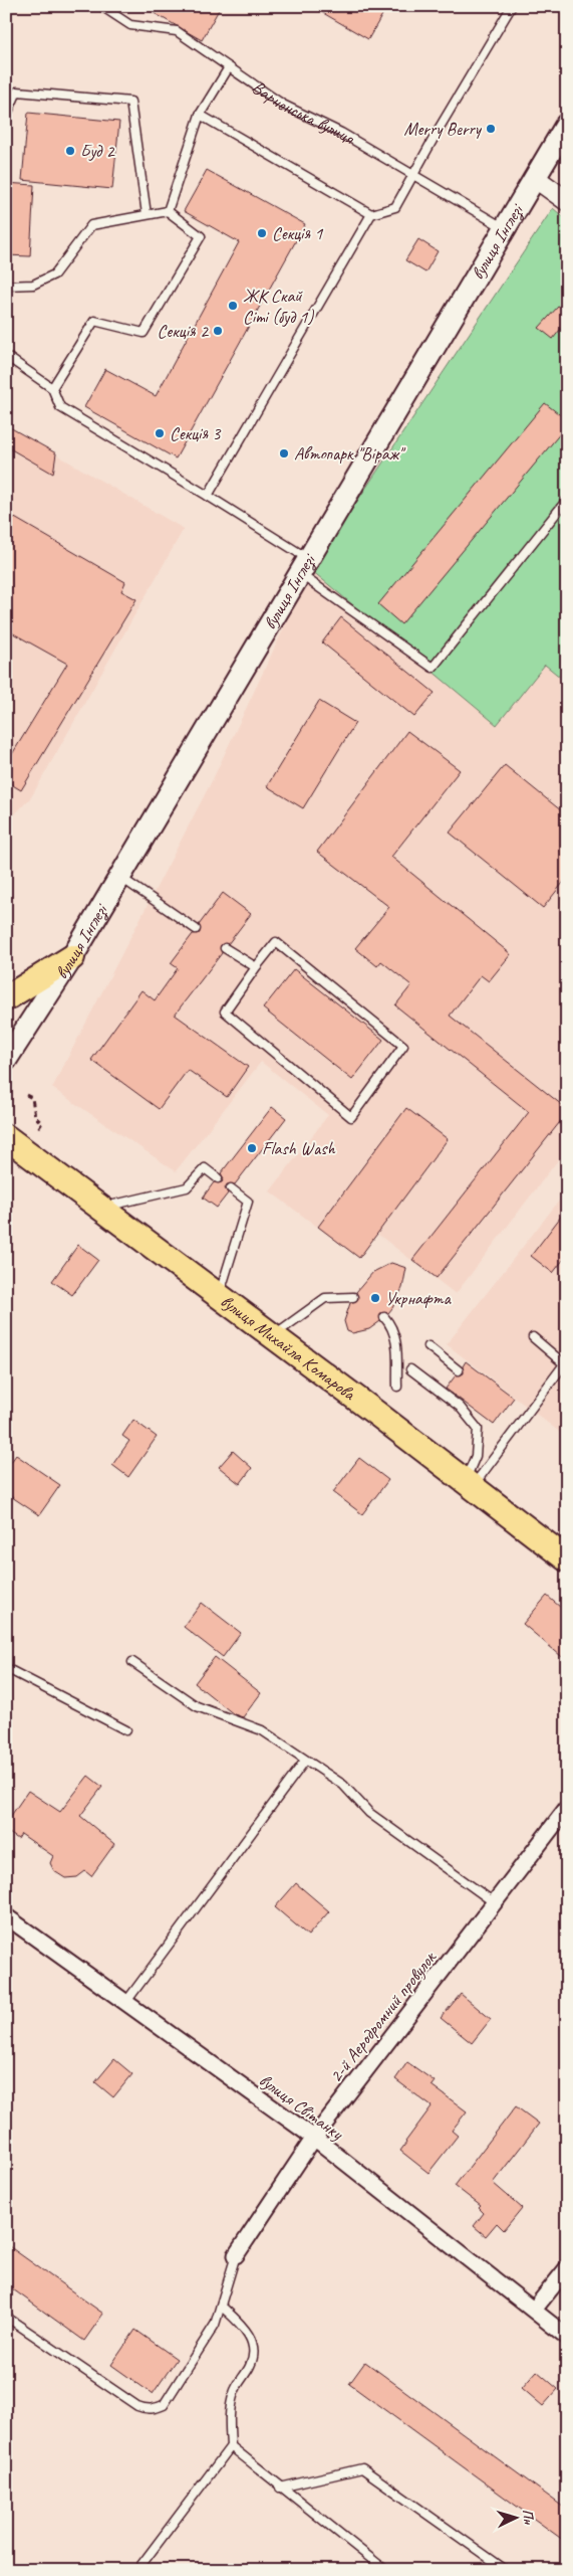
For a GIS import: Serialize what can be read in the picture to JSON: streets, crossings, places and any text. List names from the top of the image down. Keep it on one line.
{"streets":{"main road":["вулиця Інглезі","вулиця Михайла Комарова"],"street":["2-й Аеродромний провулок","вулиця Світанку"],"lane":["Варненська вулиця"]},"crossings":[["Варненська вулиця","вулиця Інглезі"],["2-й Аеродромний провулок","вулиця Світанку"]],"places":["Merry Berry","Буд 2","Секція 1","ЖК Скай Сіті (буд 1)","Секція 2","Секція 3","Автопарк \"Віраж\"","Flash Wash","Укрнафта"],"north":"right"}
